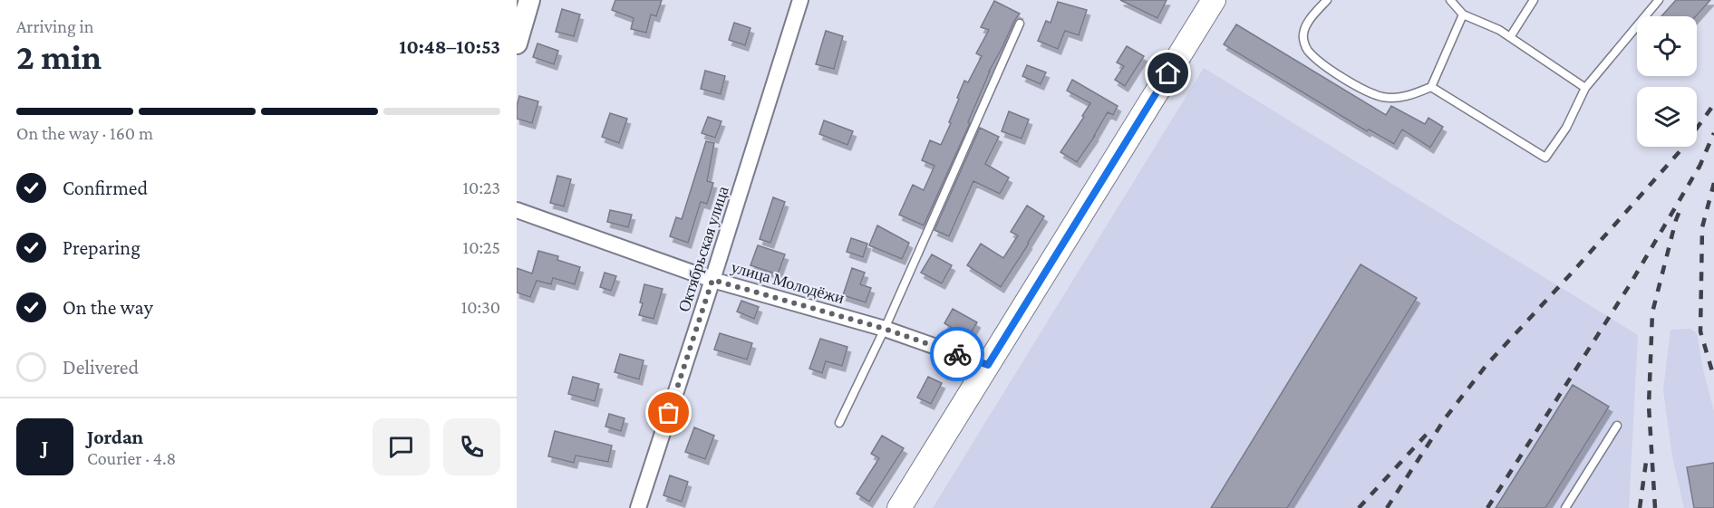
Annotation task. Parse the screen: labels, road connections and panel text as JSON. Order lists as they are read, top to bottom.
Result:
{
  "streets": {
    "street": ["Октябрьская улица", "улица Молодёжи"]
  },
  "crossings": [
    ["Октябрьская улица", "улица Молодёжи"]
  ],
  "page": {
    "heading": ["2 min", "Arriving in", "10:48–10:53"],
    "panel": ["Jordan", "Courier · 4.8"],
    "bar": "On the way · 160 m",
    "list": [
      ["Confirmed", "10:23"],
      ["Preparing", "10:25"],
      ["On the way", "10:30"],
      "Delivered"
    ],
    "round": "J"
  }
}
